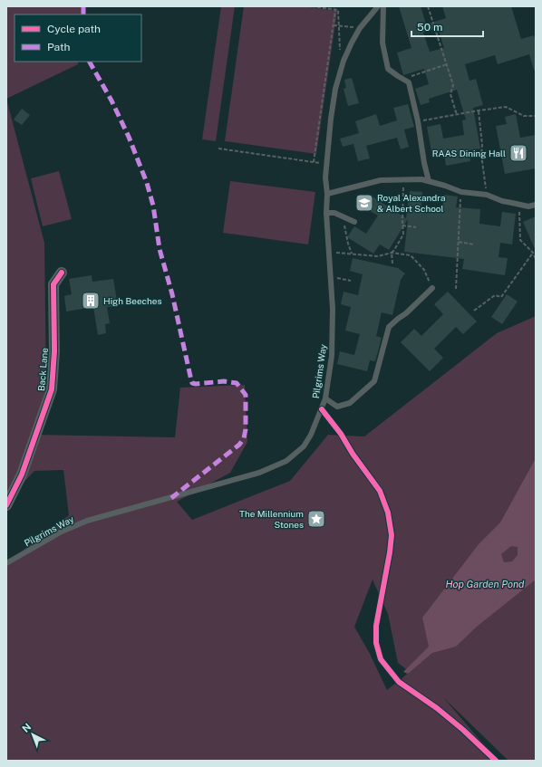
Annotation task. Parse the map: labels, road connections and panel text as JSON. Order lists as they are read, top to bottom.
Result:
{
  "streets": {
    "street": ["Back Lane"],
    "lane": ["Pilgrims Way"]
  },
  "water": ["Hop Garden Pond"],
  "places": {
    "restaurant": ["RAAS Dining Hall"],
    "school or university": ["Royal Alexandra & Albert School"],
    "building": ["High Beeches"],
    "place": ["The Millennium Stones"]
  },
  "legend": ["Cycle path", "Path"],
  "scale_bar": "50 m",
  "north": "top left"
}
